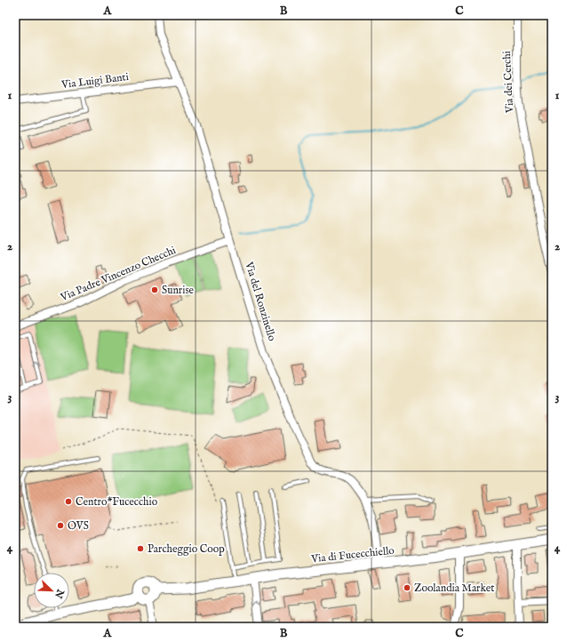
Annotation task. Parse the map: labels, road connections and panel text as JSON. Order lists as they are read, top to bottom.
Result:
{
  "streets": {
    "main road": ["Via di Fucecchiello"],
    "street": [
      "Via Luigi Banti",
      "Via dei Cerchi",
      "Via Padre Vincenzo Checchi",
      "Via del Ronzinello"
    ]
  },
  "crossings": [
    ["Via Luigi Banti", "Via del Ronzinello"],
    ["Via Padre Vincenzo Checchi", "Via del Ronzinello"],
    ["Via del Ronzinello", "Via di Fucecchiello"]
  ],
  "places": [
    "Sunrise",
    "Centro*Fucecchio",
    "OVS",
    "Parcheggio Coop",
    "Zoolandia Market"
  ],
  "north": "bottom right",
  "grid": {
    "columns": ["A", "B", "C"],
    "rows": [
      "1",
      "2",
      "3",
      "4"
    ]
  }
}
